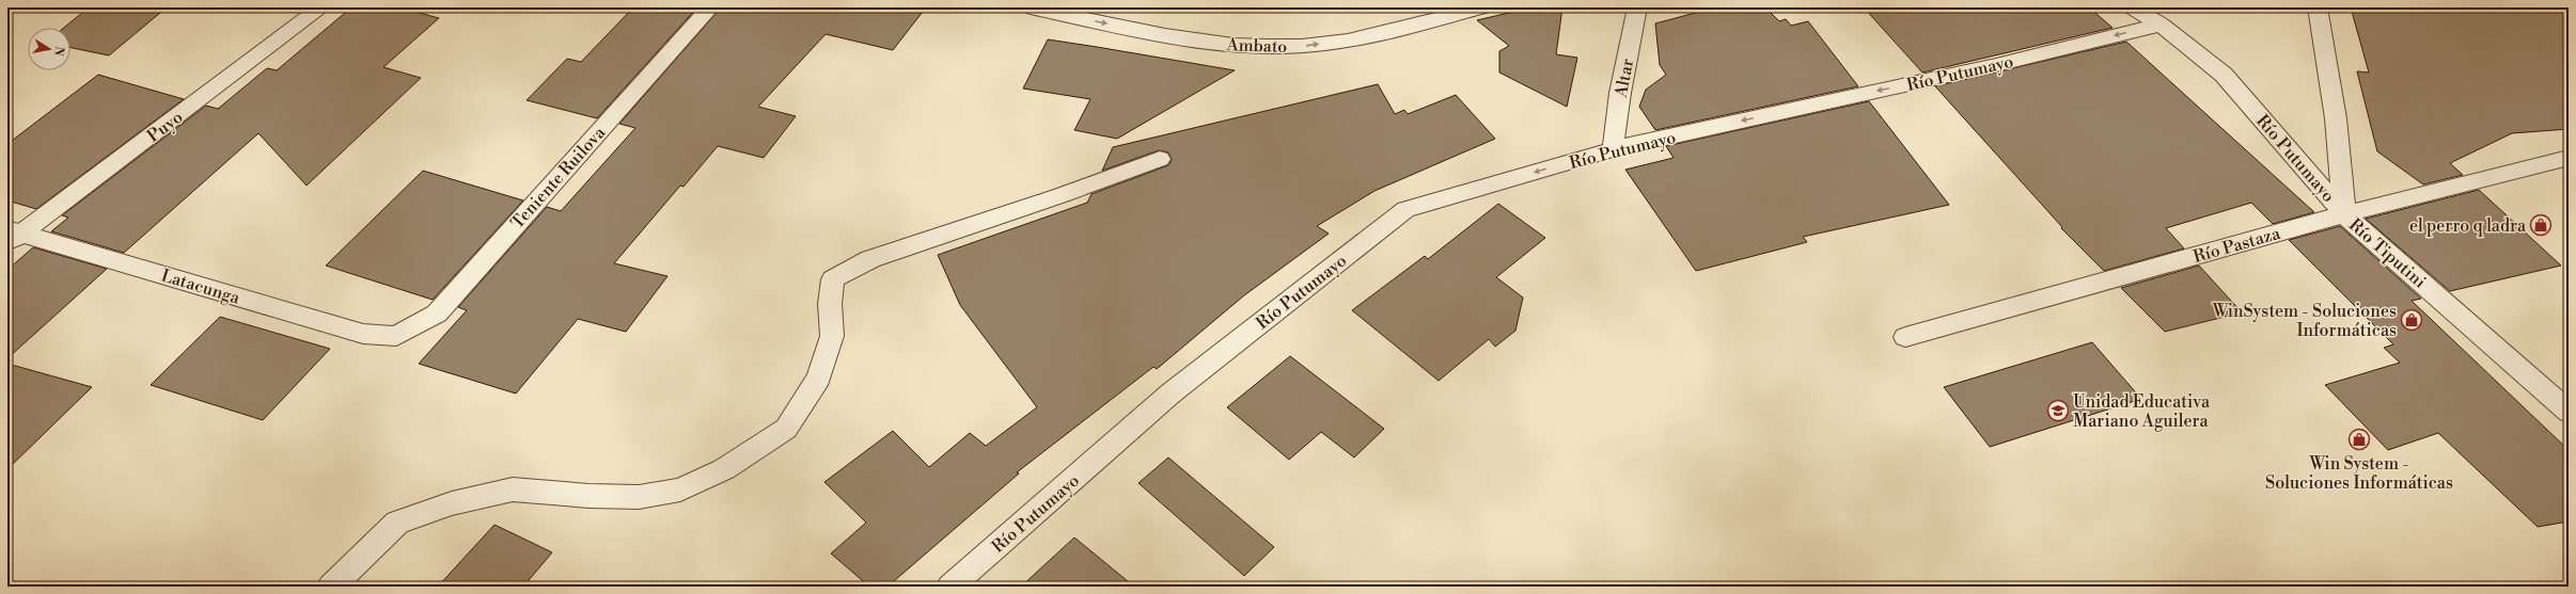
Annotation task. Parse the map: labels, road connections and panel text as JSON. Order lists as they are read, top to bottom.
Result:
{
  "streets": {
    "street": [
      "Ambato",
      "Río Putumayo",
      "Altar",
      "Puyo",
      "Teniente Ruilova",
      "Río Pastaza",
      "Río Tiputini",
      "Latacunga"
    ]
  },
  "crossings": [
    ["Río Putumayo", "Altar"],
    ["Río Putumayo", "Río Pastaza"],
    ["Río Putumayo", "Río Tiputini"],
    ["Puyo", "Latacunga"],
    ["Teniente Ruilova", "Latacunga"],
    ["Río Pastaza", "Río Tiputini"]
  ],
  "one_way": ["Ambato", "Río Putumayo"],
  "places": {
    "shop": ["el perro q ladra", "WinSystem - Soluciones Informáticas", "Win System - Soluciones Informáticas"],
    "school or university": ["Unidad Educativa Mariano Aguilera"]
  },
  "north": "right"
}
